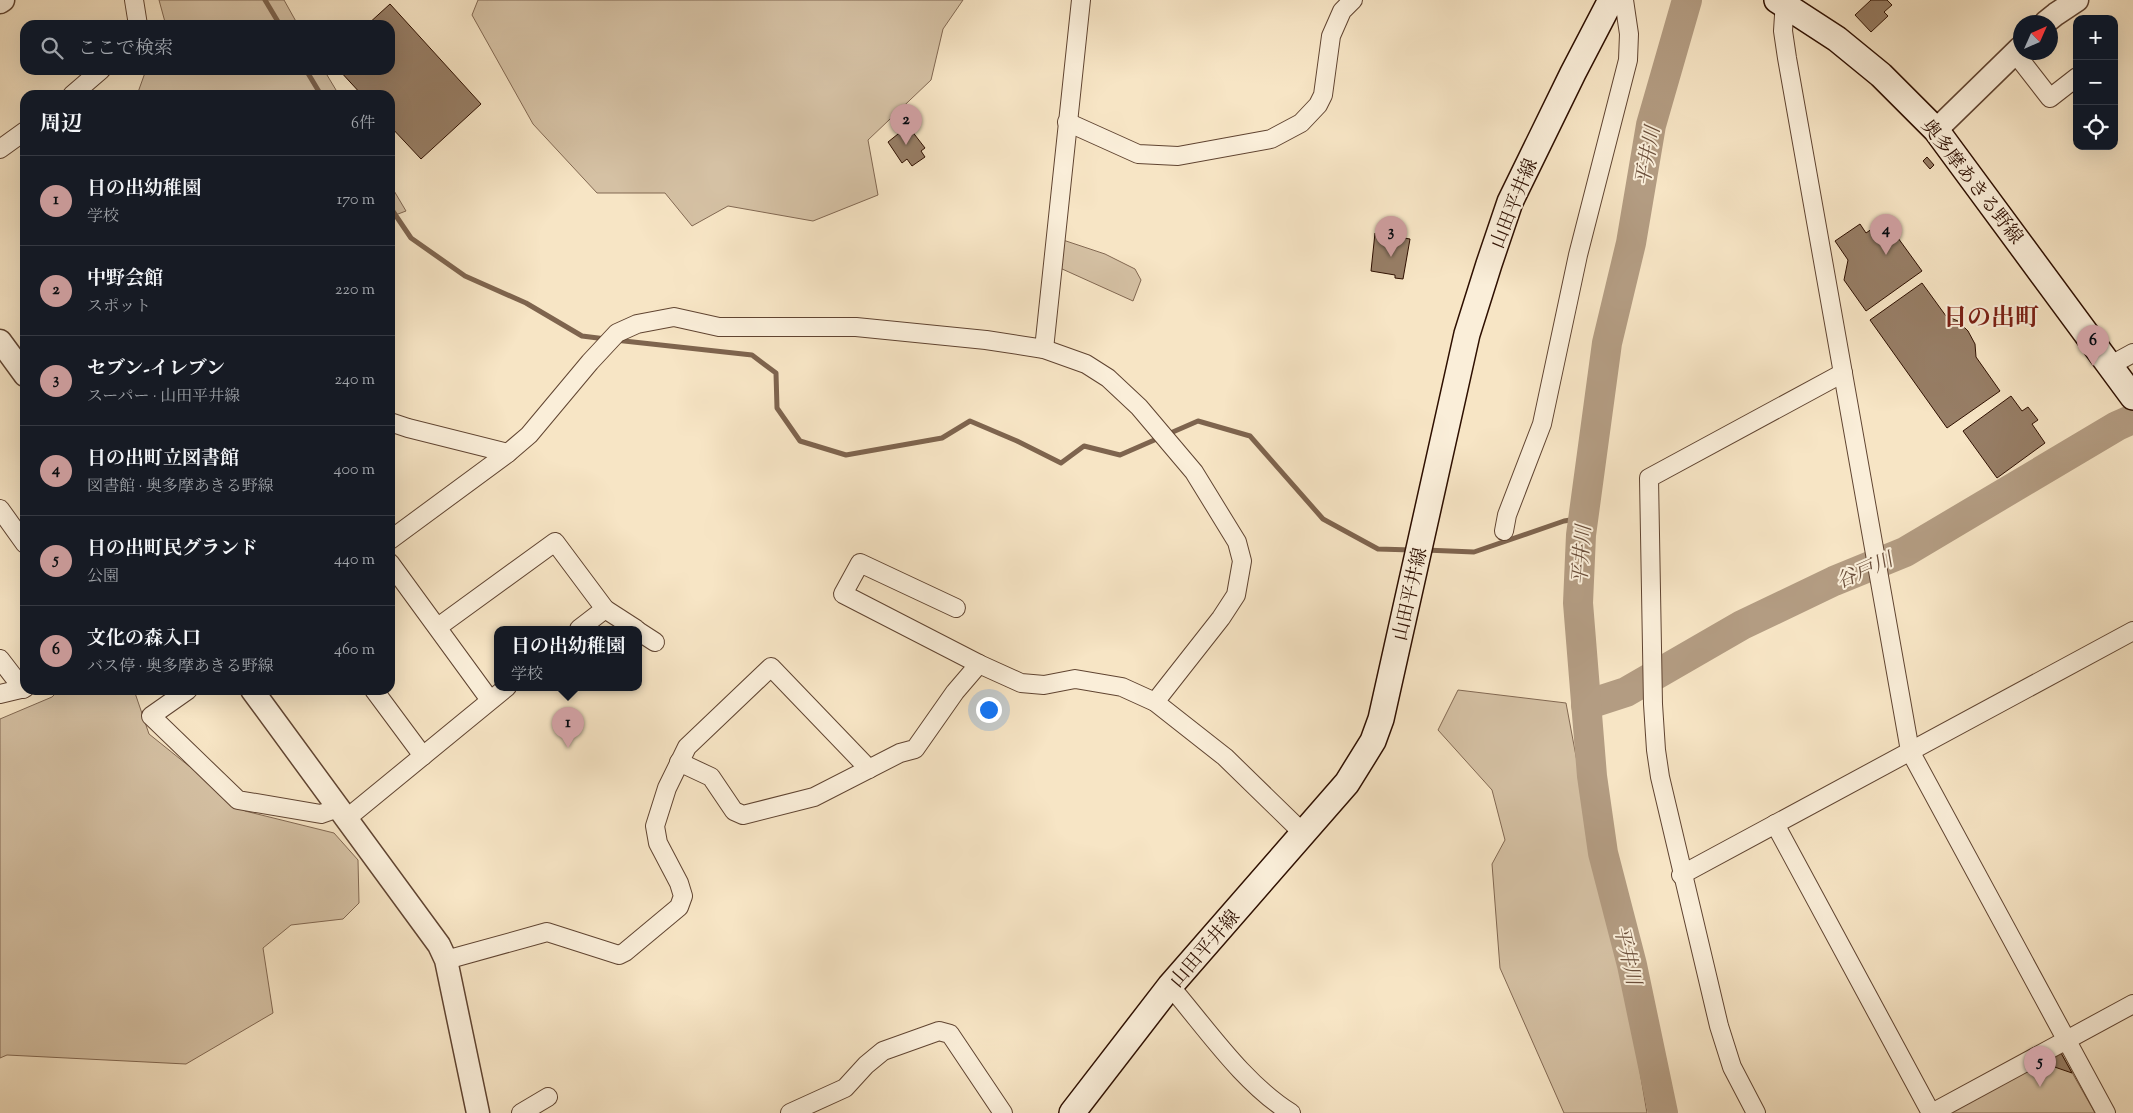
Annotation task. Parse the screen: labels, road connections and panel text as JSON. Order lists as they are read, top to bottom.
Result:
{
  "streets": {
    "main road": ["奥多摩あきる野線", "山田平井線"]
  },
  "districts": ["日の出町"],
  "water": ["平井川", "谷戸川"],
  "north": "top right",
  "page": {
    "map_buttons": ["+", "−"],
    "search": "ここで検索",
    "heading": ["周辺", "6件"],
    "pins": [
      "2",
      "4",
      "3",
      "6",
      "1",
      "5"
    ],
    "list": [
      {
        "mark": "1",
        "name": "日の出幼稚園",
        "note": "学校",
        "value": "170 m"
      },
      {
        "mark": "2",
        "name": "中野会館",
        "note": "スポット",
        "value": "220 m"
      },
      {
        "mark": "3",
        "name": "セブン-イレブン",
        "note": "スーパー · 山田平井線",
        "value": "240 m"
      },
      {
        "mark": "4",
        "name": "日の出町立図書館",
        "note": "図書館 · 奥多摩あきる野線",
        "value": "400 m"
      },
      {
        "mark": "5",
        "name": "日の出町民グランド",
        "note": "公園",
        "value": "440 m"
      },
      {
        "mark": "6",
        "name": "文化の森入口",
        "note": "バス停 · 奥多摩あきる野線",
        "value": "460 m"
      }
    ],
    "popup": ["日の出幼稚園", "学校"]
  }
}
